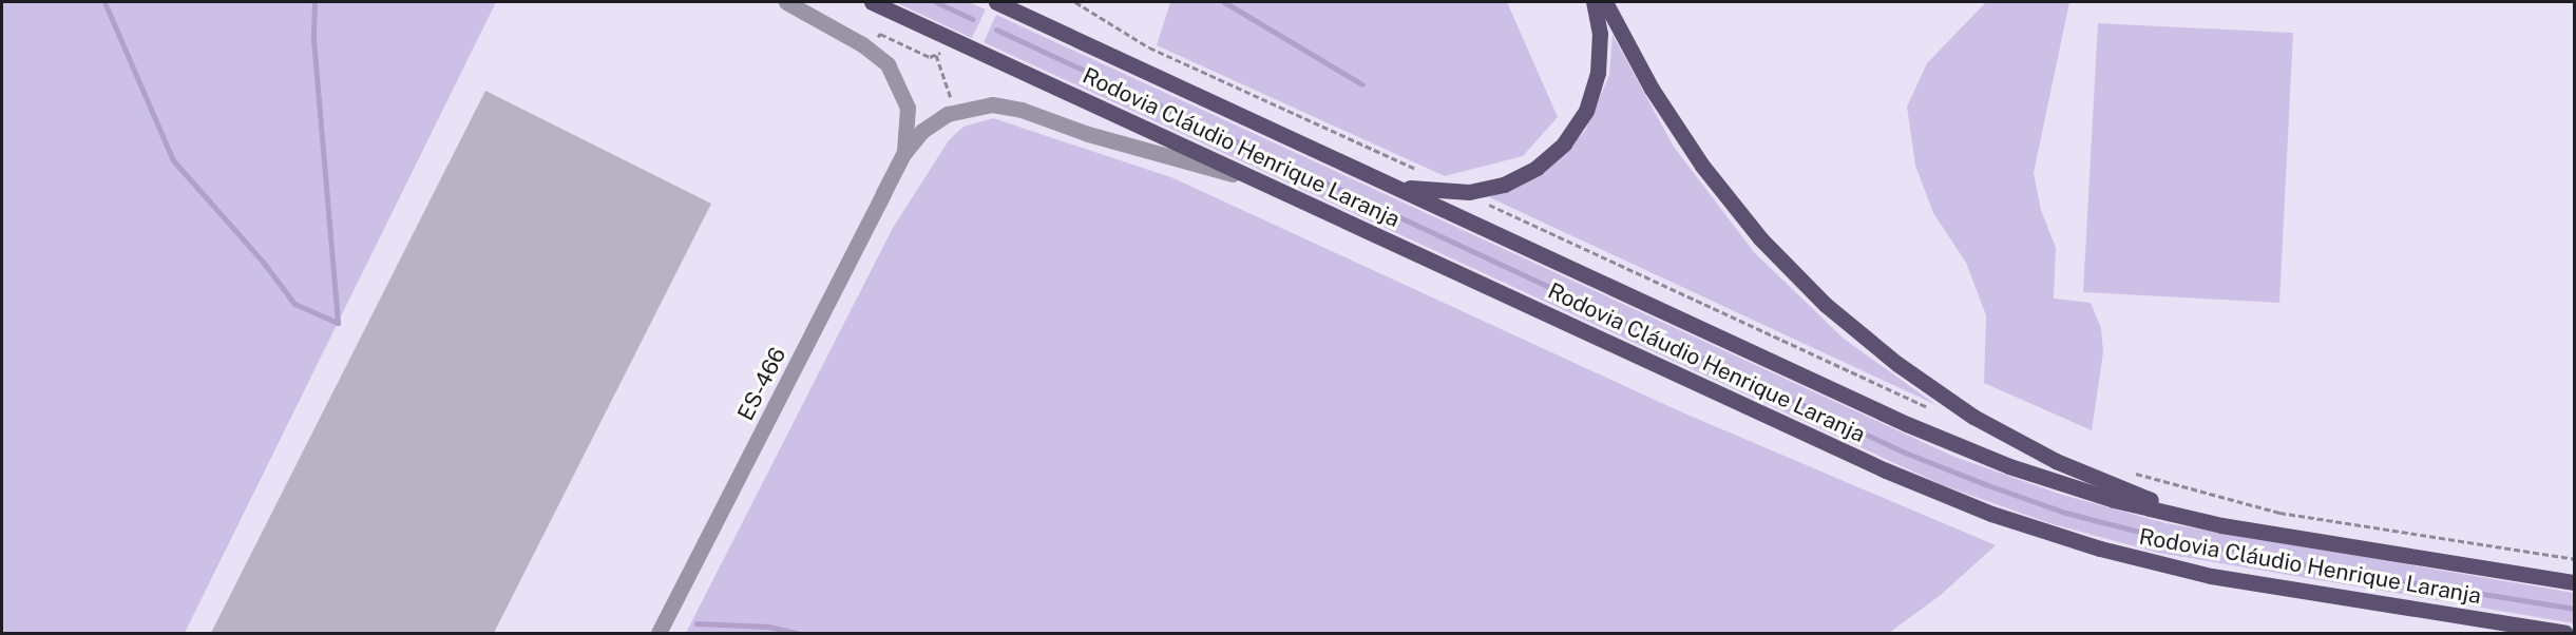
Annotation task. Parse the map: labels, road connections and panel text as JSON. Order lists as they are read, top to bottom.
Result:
{
  "streets": {
    "main road": ["Rodovia Cláudio Henrique Laranja"],
    "street": ["ES-466"]
  },
  "crossings": [
    ["Rodovia Cláudio Henrique Laranja", "ES-466"]
  ]
}
